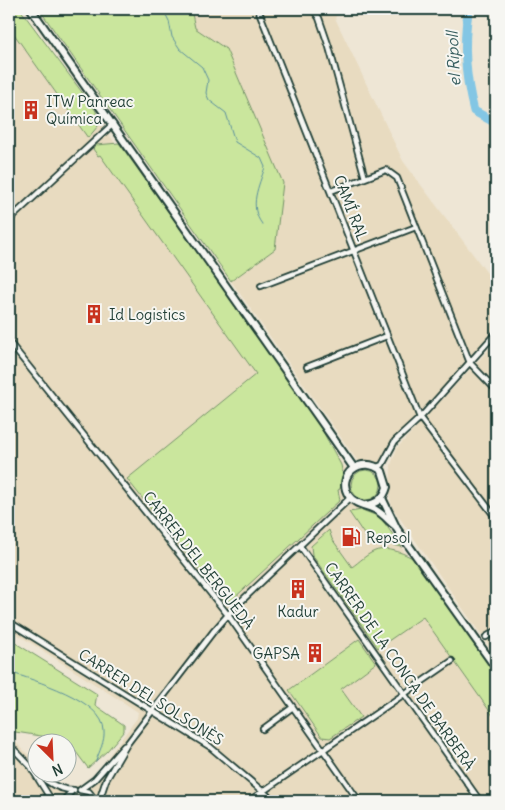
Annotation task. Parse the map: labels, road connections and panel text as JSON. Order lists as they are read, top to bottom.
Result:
{
  "streets": {
    "street": [
      "CAMÍ RAL",
      "CARRER DEL BERGUEDÀ",
      "CARRER DE LA CONCA DE BARBERÀ",
      "CARRER DEL SOLSONÈS"
    ]
  },
  "water": ["el Ripoll"],
  "places": {
    "building": [
      "ITW Panreac Química",
      "Id Logistics",
      "Kadur",
      "GAPSA"
    ],
    "fuel station": ["Repsol"]
  },
  "north": "bottom right"
}
